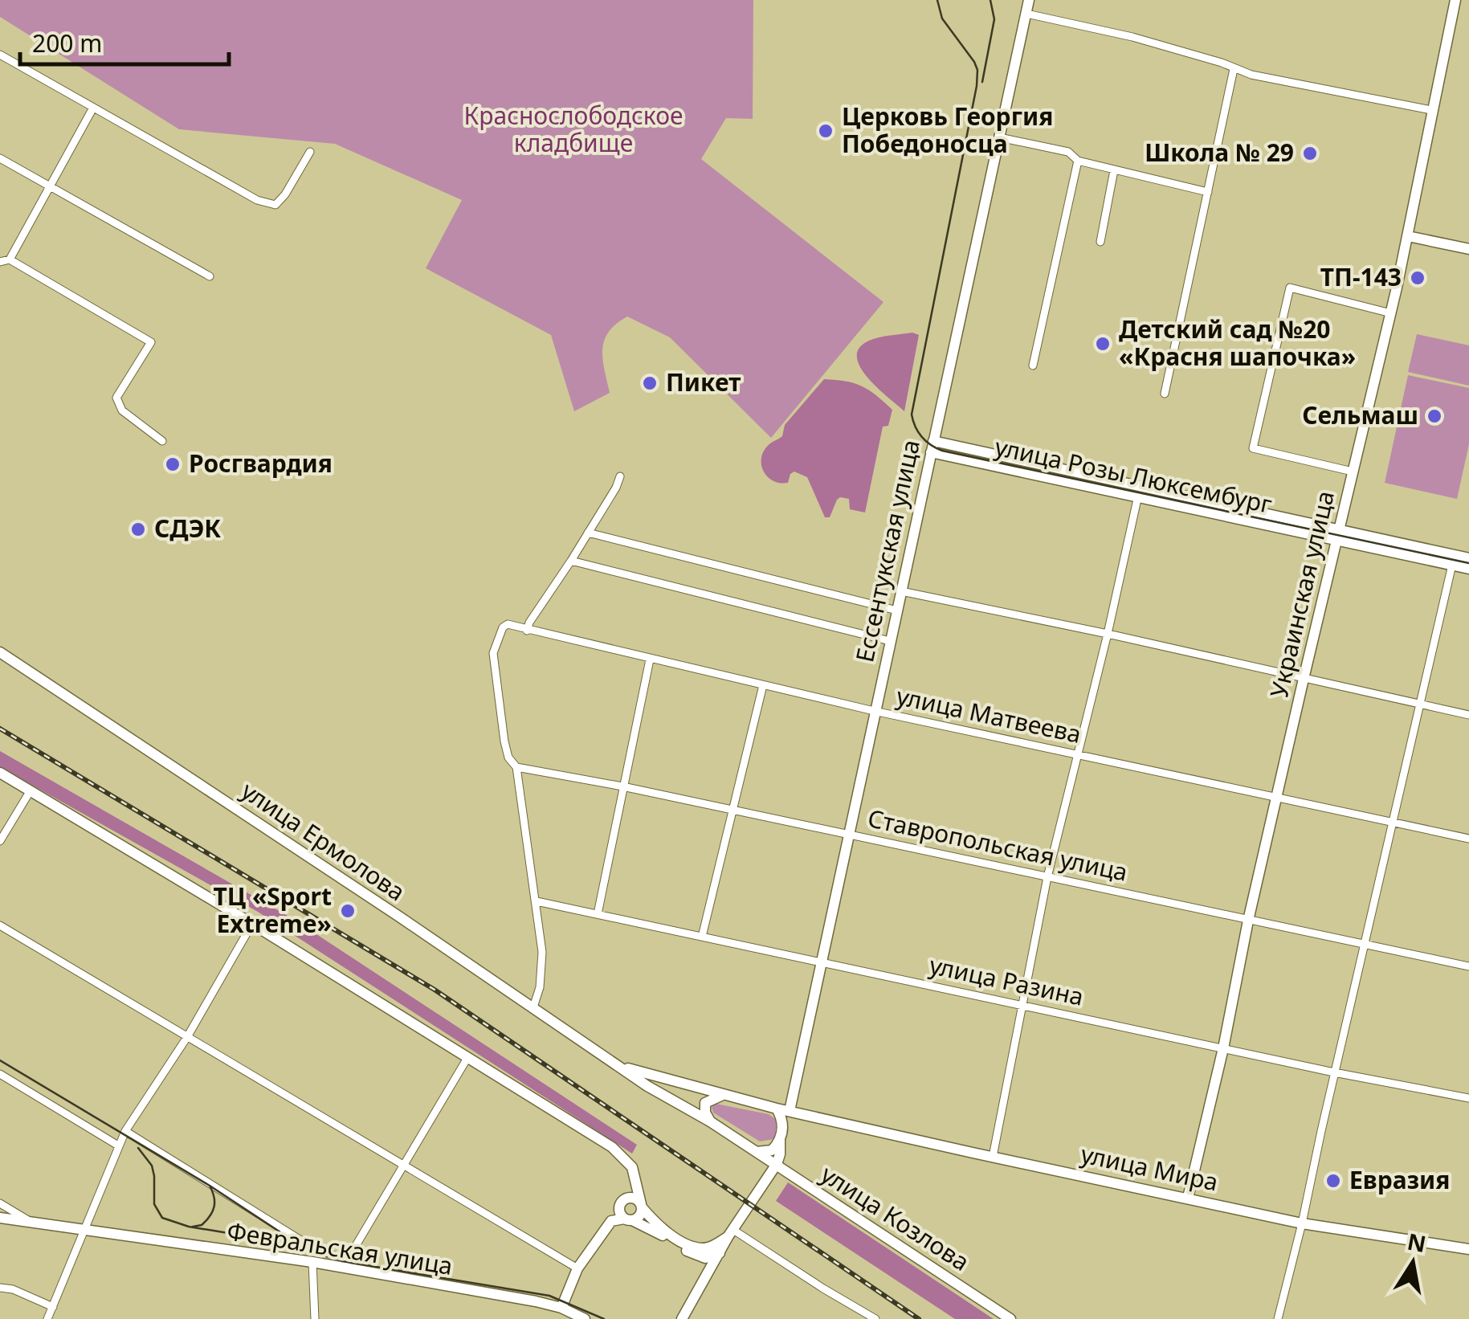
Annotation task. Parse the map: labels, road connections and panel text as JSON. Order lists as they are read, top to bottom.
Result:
{
  "streets": {
    "street": [
      "улица Розы Люксембург",
      "Ессентукская улица",
      "Украинская улица",
      "улица Матвеева",
      "улица Ермолова",
      "Ставропольская улица",
      "улица Разина",
      "улица Мира",
      "улица Козлова",
      "Февральская улица"
    ]
  },
  "crossings": [
    ["улица Розы Люксембург", "Ессентукская улица"],
    ["улица Розы Люксембург", "Украинская улица"],
    ["Ессентукская улица", "улица Матвеева"],
    ["Ессентукская улица", "Ставропольская улица"],
    ["Ессентукская улица", "улица Разина"],
    ["Ессентукская улица", "улица Мира"],
    ["Украинская улица", "улица Матвеева"],
    ["Украинская улица", "Ставропольская улица"],
    ["Украинская улица", "улица Разина"],
    ["Украинская улица", "улица Мира"],
    ["улица Матвеева", "Ставропольская улица"],
    ["улица Ермолова", "улица Мира"],
    ["улица Мира", "улица Козлова"]
  ],
  "parks": ["Краснослободское кладбище"],
  "places": [
    "Церковь Георгия Победоносца",
    "Школа № 29",
    "ТП-143",
    "Детский сад №20 «Красня шапочка»",
    "Пикет",
    "Сельмаш",
    "Росгвардия",
    "СДЭК",
    "ТЦ «Sport Extreme»",
    "Евразия"
  ],
  "scale_bar": "200 m",
  "north": "top"
}
